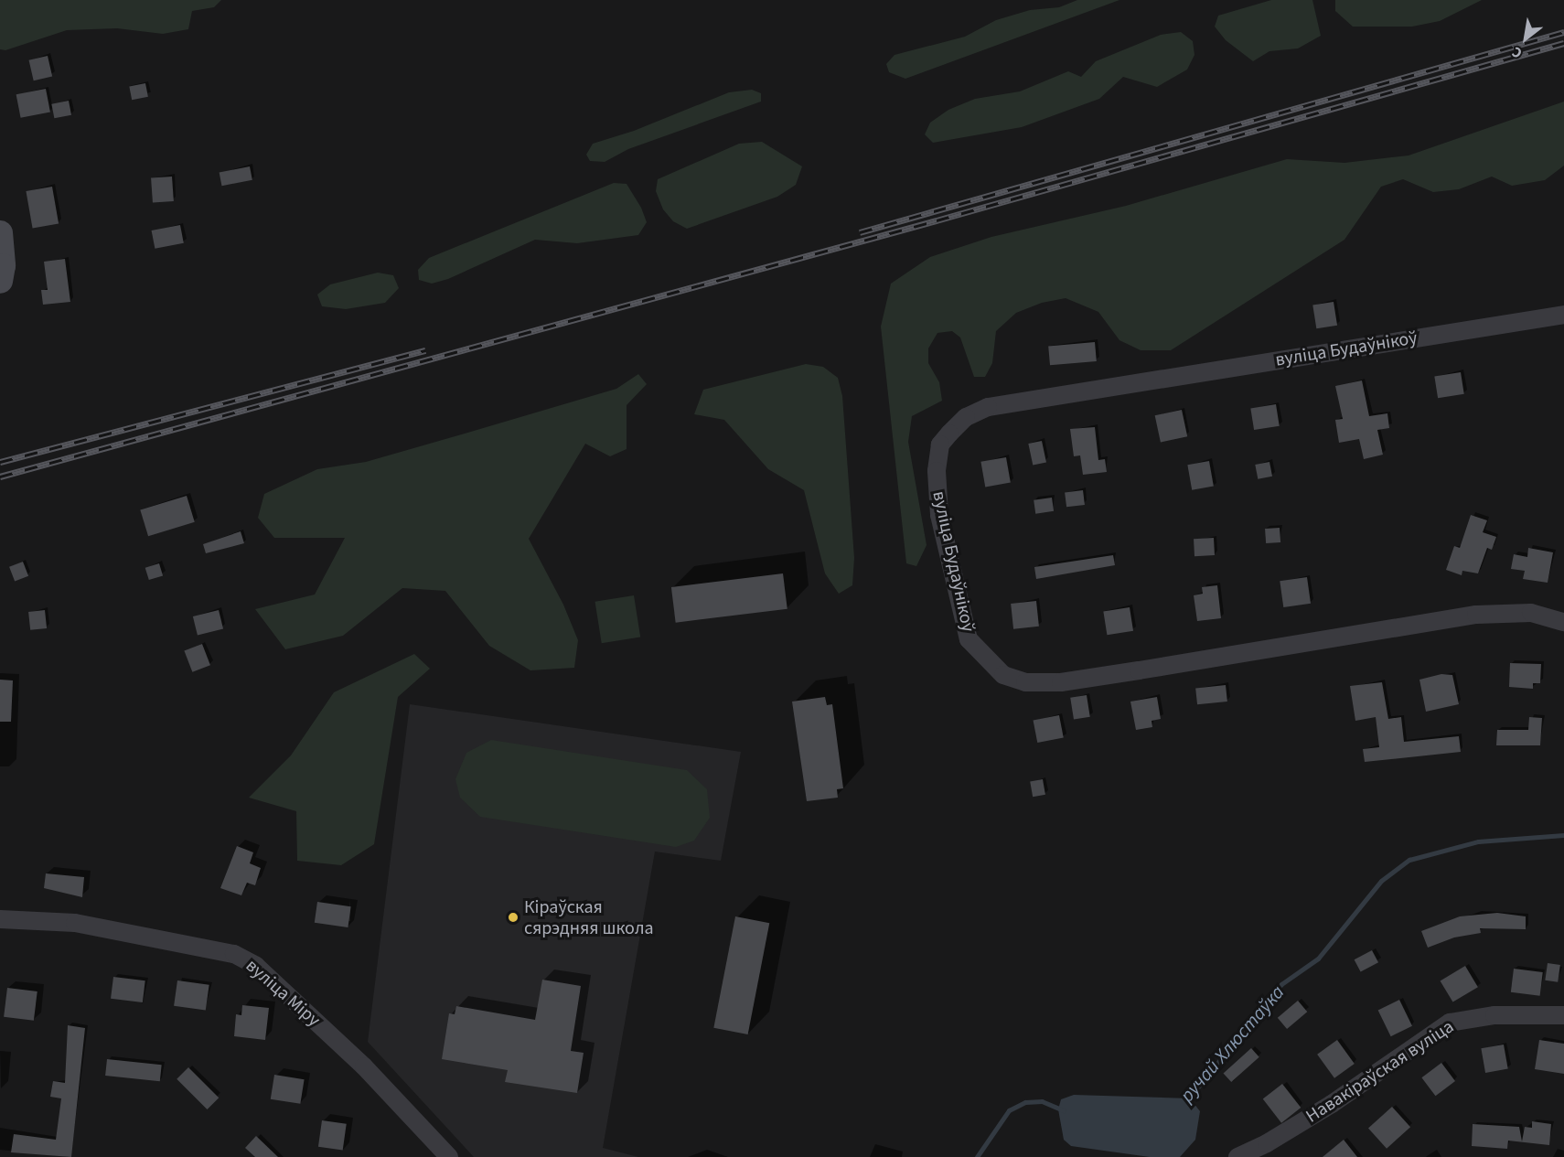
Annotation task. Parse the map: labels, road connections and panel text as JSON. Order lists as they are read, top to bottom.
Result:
{
  "streets": {
    "street": ["вуліца Будаўнікоў", "вуліца Міру", "Навакіраўская вуліца"]
  },
  "water": ["ручай Хлюстаўка"],
  "places": ["Кіраўская сярэдняя школа"],
  "north": "bottom left"
}
